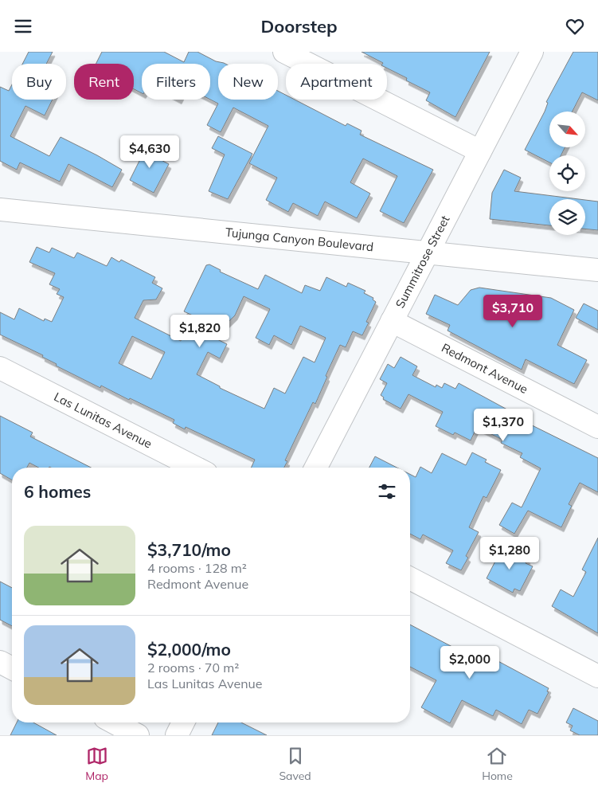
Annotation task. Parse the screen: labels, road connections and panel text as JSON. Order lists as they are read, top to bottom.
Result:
{
  "streets": {
    "street": [
      "Tujunga Canyon Boulevard",
      "Summitrose Street",
      "Redmont Avenue",
      "Las Lunitas Avenue"
    ]
  },
  "crossings": [
    ["Tujunga Canyon Boulevard", "Summitrose Street"],
    ["Summitrose Street", "Redmont Avenue"]
  ],
  "north": "bottom right",
  "page": {
    "header": "Doorstep",
    "chip": [
      "Buy",
      "Rent",
      "Filters",
      "New",
      "Apartment"
    ],
    "price": [
      "$4,630",
      "$3,710",
      "$1,820",
      "$1,370",
      "$1,280",
      "$2,000"
    ],
    "heading": "6 homes",
    "list": [
      {
        "name": "$3,710/mo",
        "note": "4 rooms · 128 m² · Redmont Avenue"
      },
      {
        "name": "$2,000/mo",
        "note": "2 rooms · 70 m² · Las Lunitas Avenue"
      }
    ],
    "tabs": ["Map", "Saved", "Home"]
  }
}
